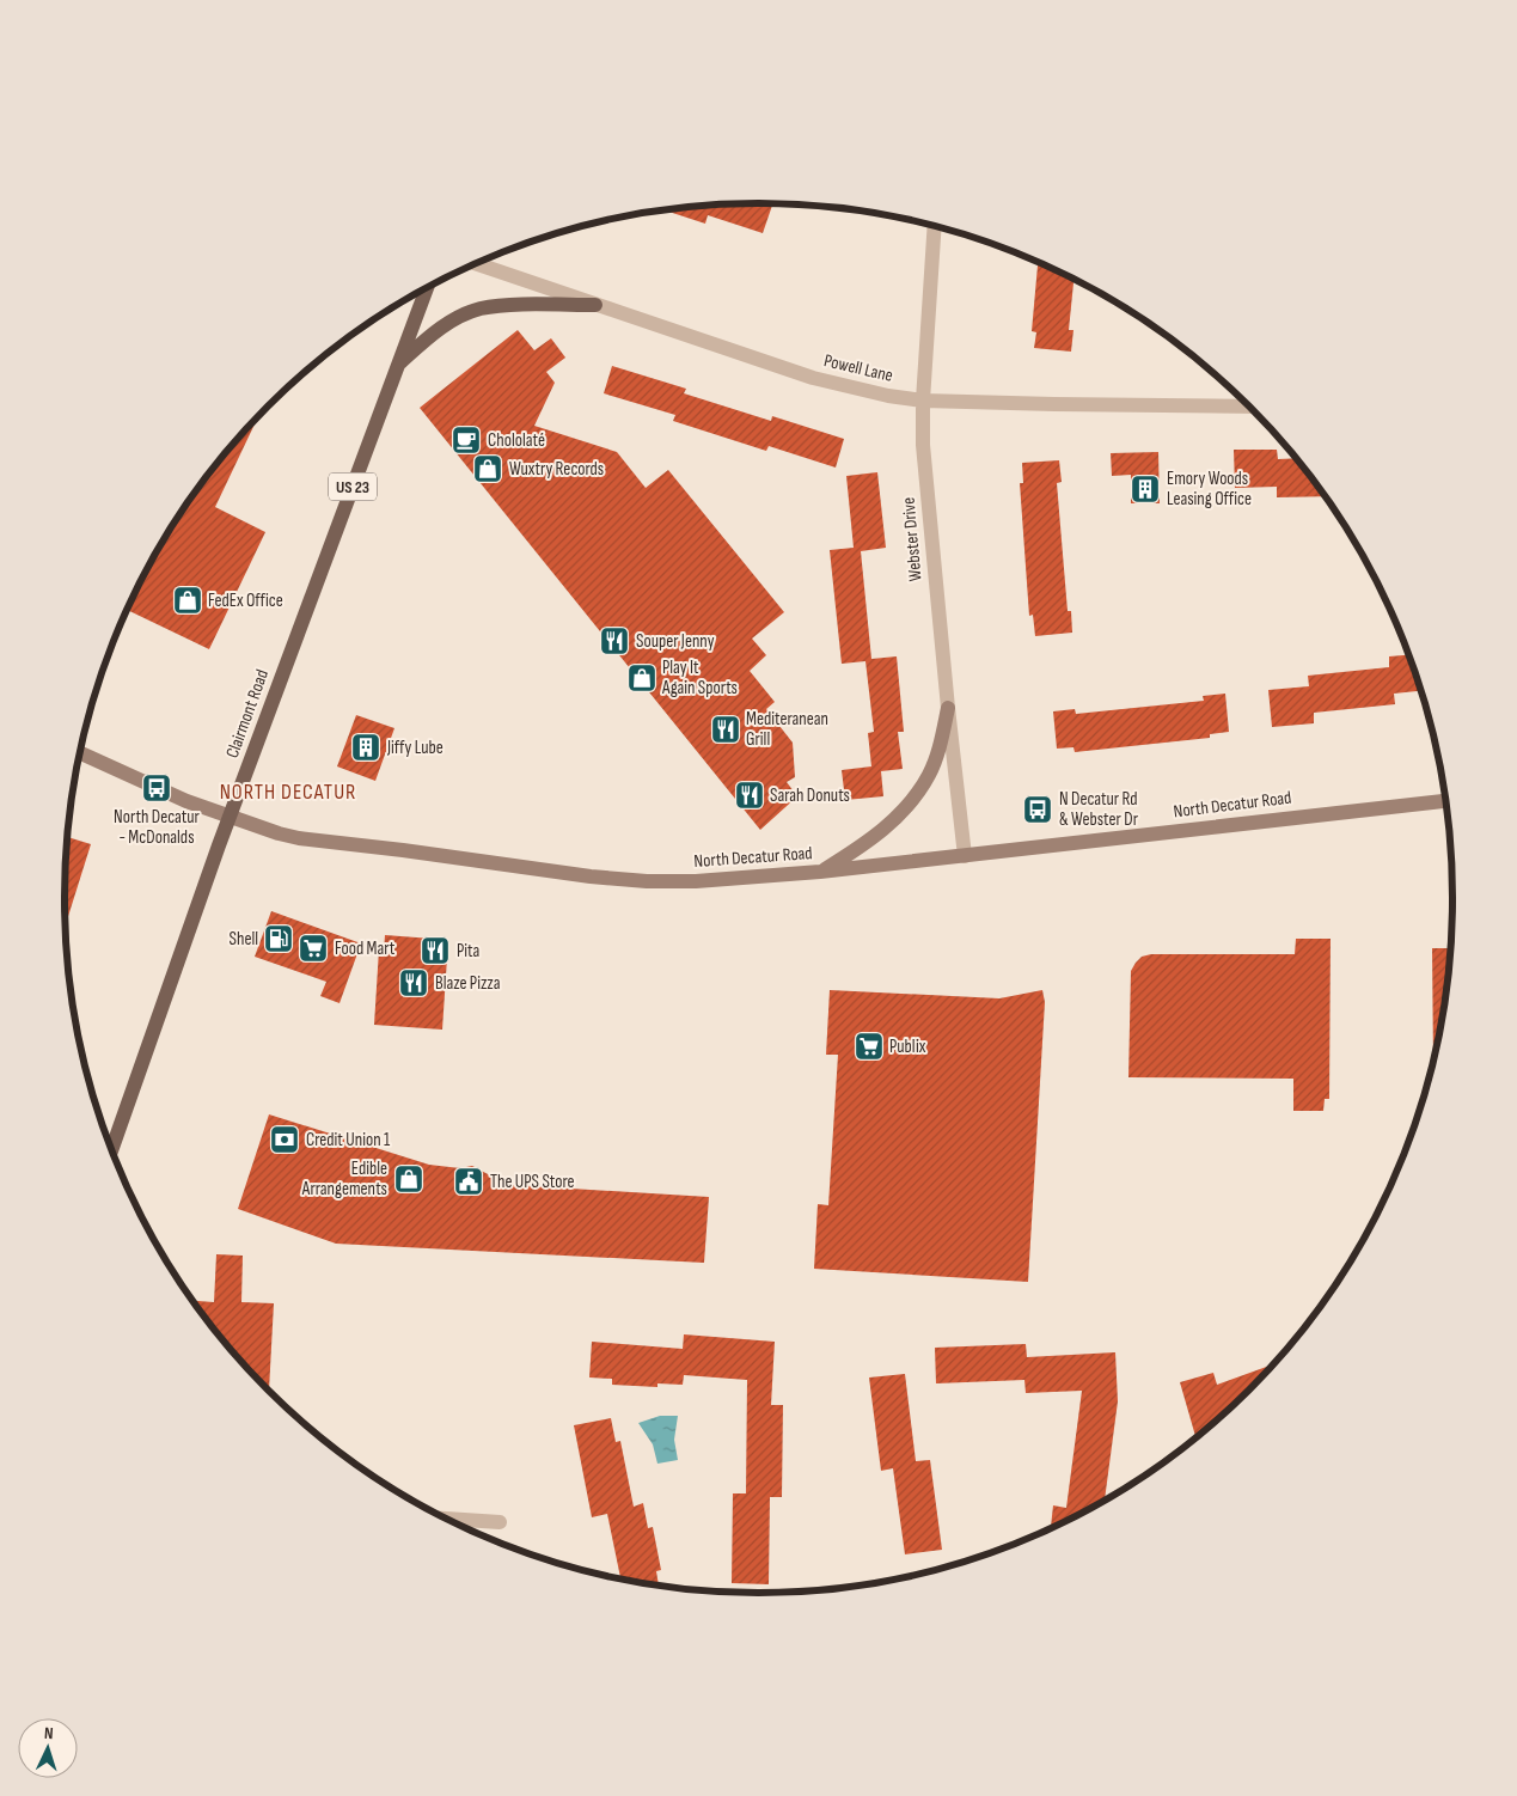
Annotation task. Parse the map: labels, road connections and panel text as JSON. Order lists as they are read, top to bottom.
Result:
{
  "streets": {
    "main road": ["US 23", "Clairmont Road", "North Decatur Road"],
    "street": ["Powell Lane", "Webster Drive"]
  },
  "crossings": [
    ["Powell Lane", "Webster Drive"],
    ["Webster Drive", "North Decatur Road"],
    ["Clairmont Road", "North Decatur Road"]
  ],
  "districts": ["NORTH DECATUR"],
  "places": {
    "cafe": ["Chololaté"],
    "shop": [
      "Wuxtry Records",
      "FedEx Office",
      "Play It Again Sports",
      "Edible Arrangements"
    ],
    "building": ["Emory Woods Leasing Office", "Jiffy Lube"],
    "restaurant": [
      "Souper Jenny",
      "Mediteranean Grill",
      "Sarah Donuts",
      "Pita",
      "Blaze Pizza"
    ],
    "bus stop": ["North Decatur - McDonalds", "N Decatur Rd & Webster Dr"],
    "fuel station": ["Shell"],
    "supermarket": ["Food Mart", "Publix"],
    "bank": ["Credit Union 1"],
    "public building": ["The UPS Store"]
  },
  "north": "top"
}
